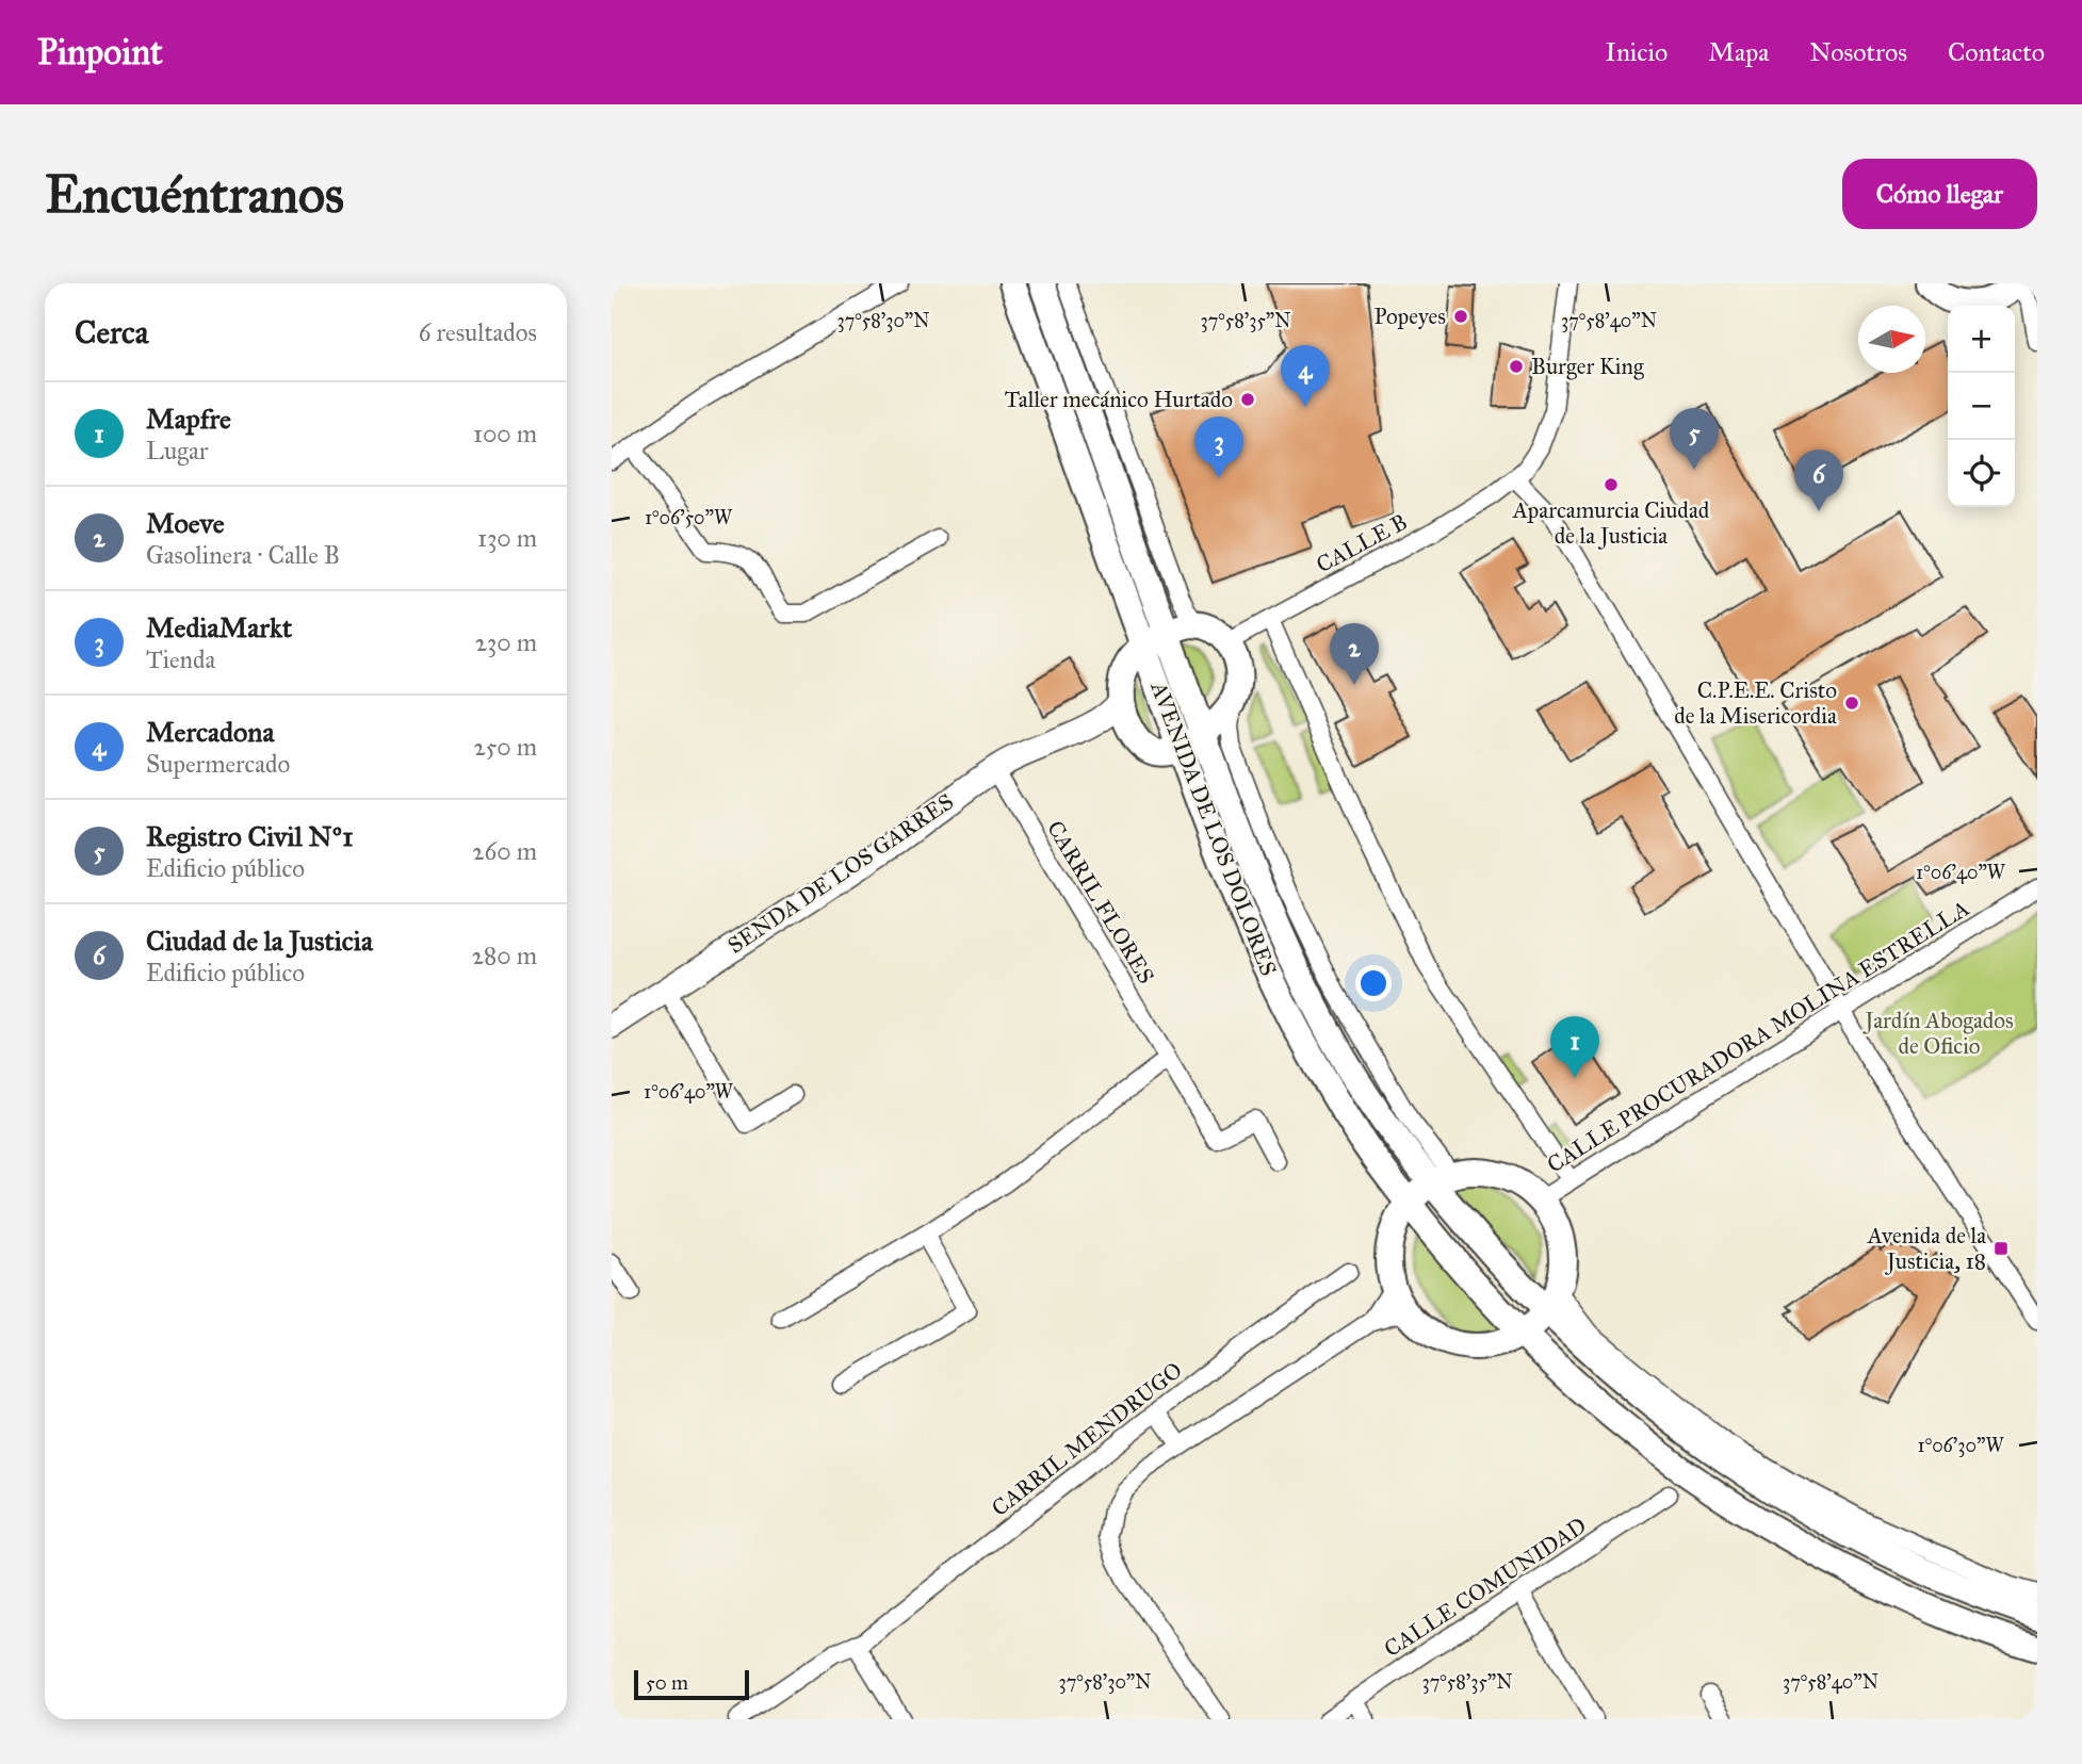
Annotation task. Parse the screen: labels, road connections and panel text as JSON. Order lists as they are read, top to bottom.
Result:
{
  "streets": {
    "main road": ["AVENIDA DE LOS DOLORES"],
    "street": [
      "CALLE B",
      "SENDA DE LOS GARRES",
      "CARRIL FLORES",
      "CALLE PROCURADORA MOLINA ESTRELLA",
      "CARRIL MENDRUGO",
      "CALLE COMUNIDAD"
    ]
  },
  "crossings": [
    ["SENDA DE LOS GARRES", "CARRIL FLORES"]
  ],
  "parks": ["Jardín Abogados de Oficio"],
  "places": {
    "other": [
      "Popeyes",
      "Burger King",
      "Taller mecánico Hurtado",
      "Aparcamurcia Ciudad de la Justicia",
      "C.P.E.E. Cristo de la Misericordia"
    ],
    "transit": ["Avenida de la Justicia, 18"]
  },
  "scale_bar": "50 m",
  "north": "right",
  "page": {
    "header": "Pinpoint",
    "nav": [
      "Inicio",
      "Mapa",
      "Nosotros",
      "Contacto"
    ],
    "buttons": "Cómo llegar",
    "title": "Encuéntranos",
    "heading": ["Cerca", "6 resultados"],
    "map_buttons": ["+", "−"],
    "pins": [
      "4",
      "5",
      "3",
      "6",
      "2",
      "1"
    ],
    "list": [
      {
        "mark": "1",
        "name": "Mapfre",
        "note": "Lugar",
        "value": "100 m"
      },
      {
        "mark": "2",
        "name": "Moeve",
        "note": "Gasolinera · Calle B",
        "value": "130 m"
      },
      {
        "mark": "3",
        "name": "MediaMarkt",
        "note": "Tienda",
        "value": "230 m"
      },
      {
        "mark": "4",
        "name": "Mercadona",
        "note": "Supermercado",
        "value": "250 m"
      },
      {
        "mark": "5",
        "name": "Registro Civil Nº1",
        "note": "Edificio público",
        "value": "260 m"
      },
      {
        "mark": "6",
        "name": "Ciudad de la Justicia",
        "note": "Edificio público",
        "value": "280 m"
      }
    ],
    "scale": "50 m"
  },
  "coordinates": [
    "37°58'30\"N",
    "37°58'35\"N",
    "37°58'40\"N",
    "1°06'50\"W",
    "1°06'40\"W",
    "1°06'30\"W"
  ]
}
